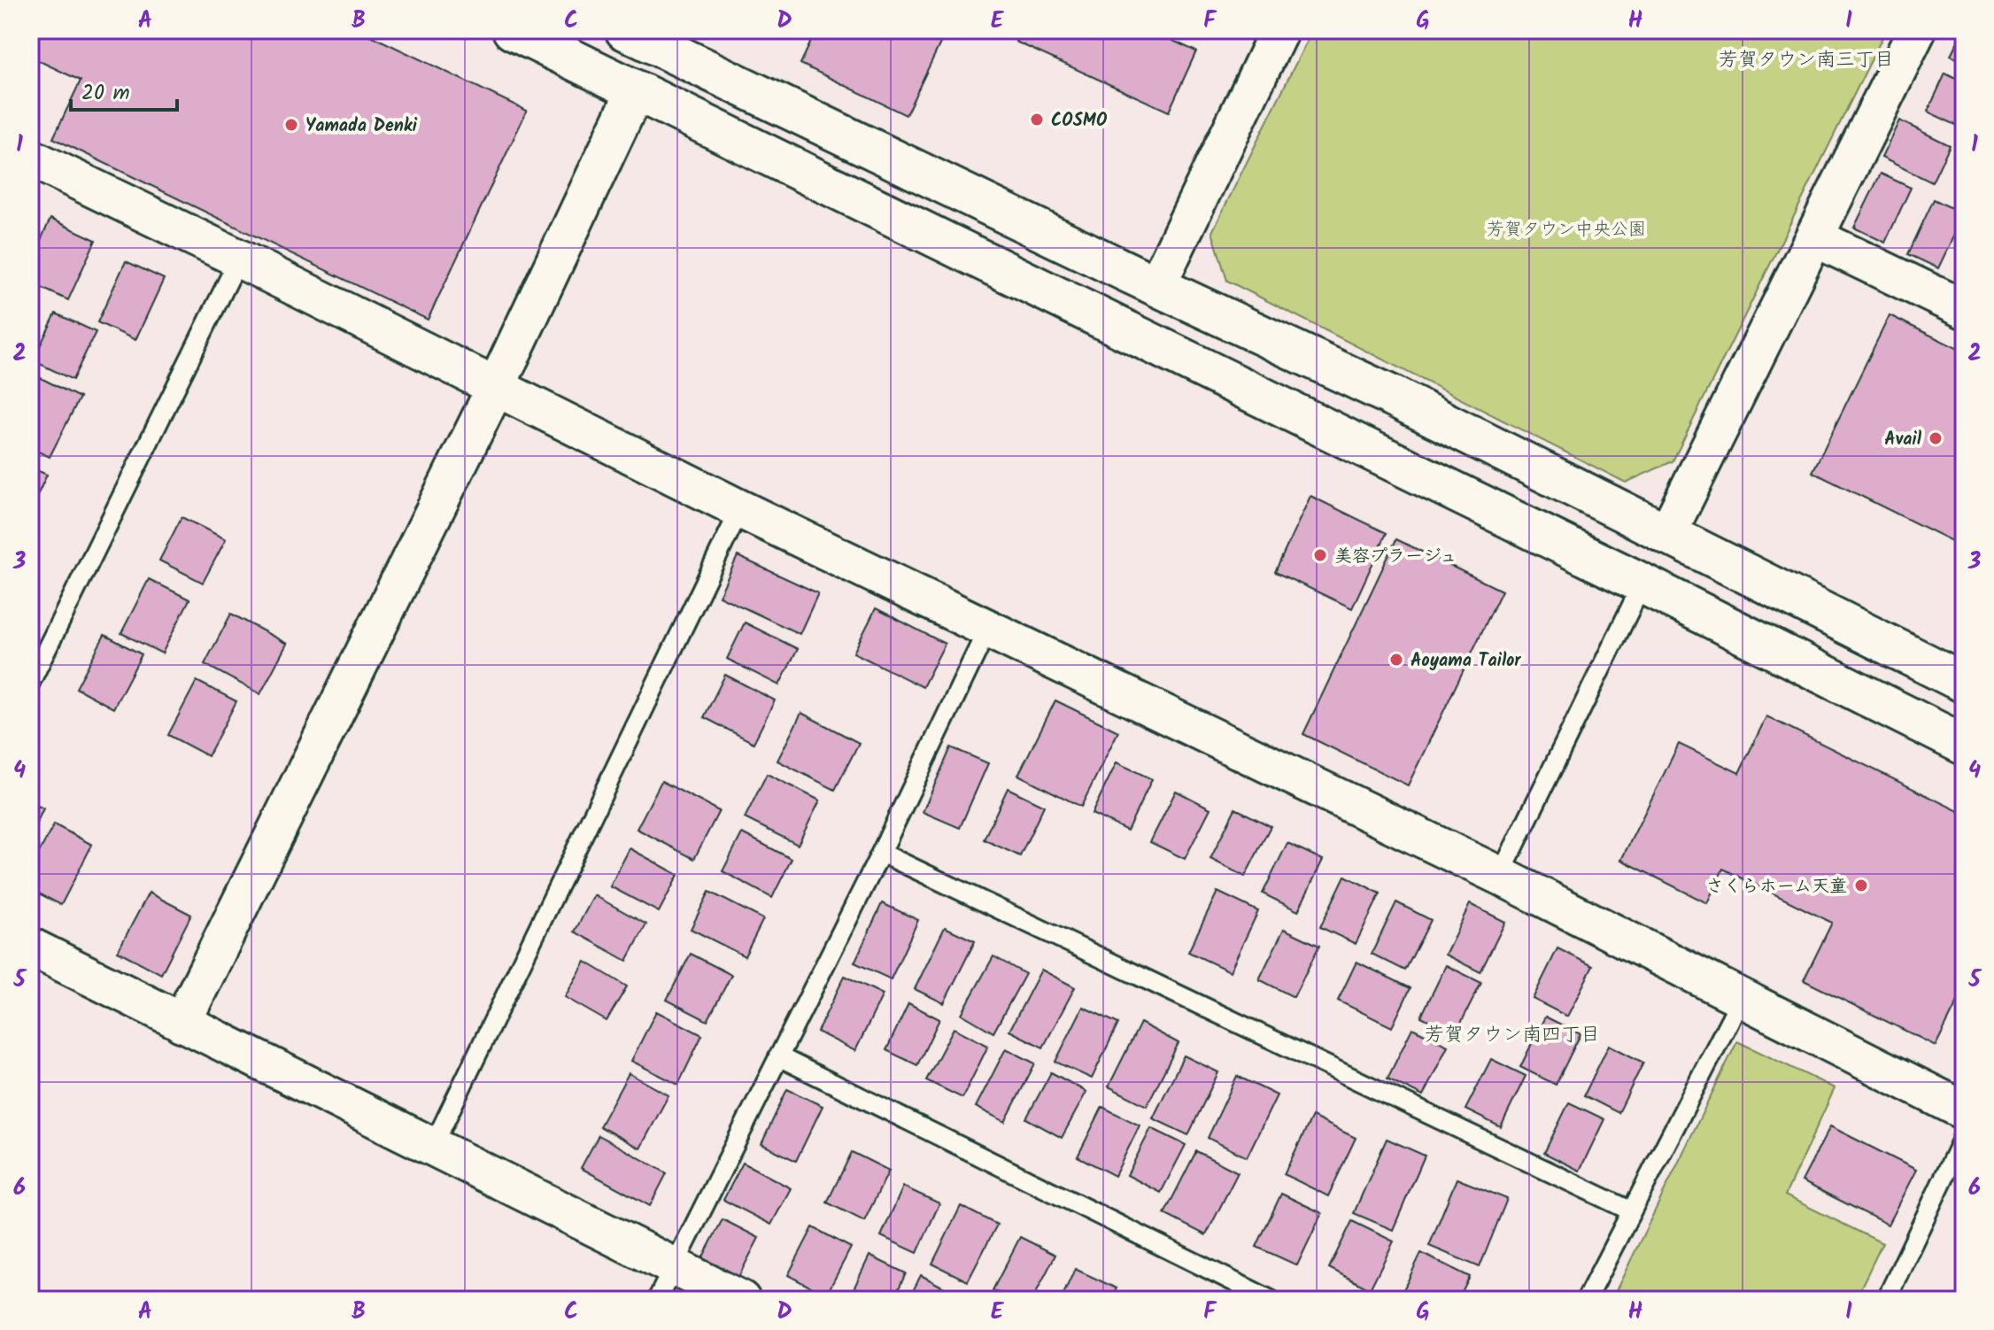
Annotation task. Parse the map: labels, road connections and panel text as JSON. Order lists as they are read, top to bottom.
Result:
{
  "districts": ["芳賀タウン南三丁目", "芳賀タウン南四丁目"],
  "parks": ["芳賀タウン中央公園"],
  "places": [
    "COSMO",
    "Yamada Denki",
    "Avail",
    "美容プラージュ",
    "Aoyama Tailor",
    "さくらホーム天童"
  ],
  "scale_bar": "20 m",
  "grid": {
    "columns": [
      "A",
      "B",
      "C",
      "D",
      "E",
      "F",
      "G",
      "H",
      "I"
    ],
    "rows": [
      "1",
      "2",
      "3",
      "4",
      "5",
      "6"
    ]
  }
}
